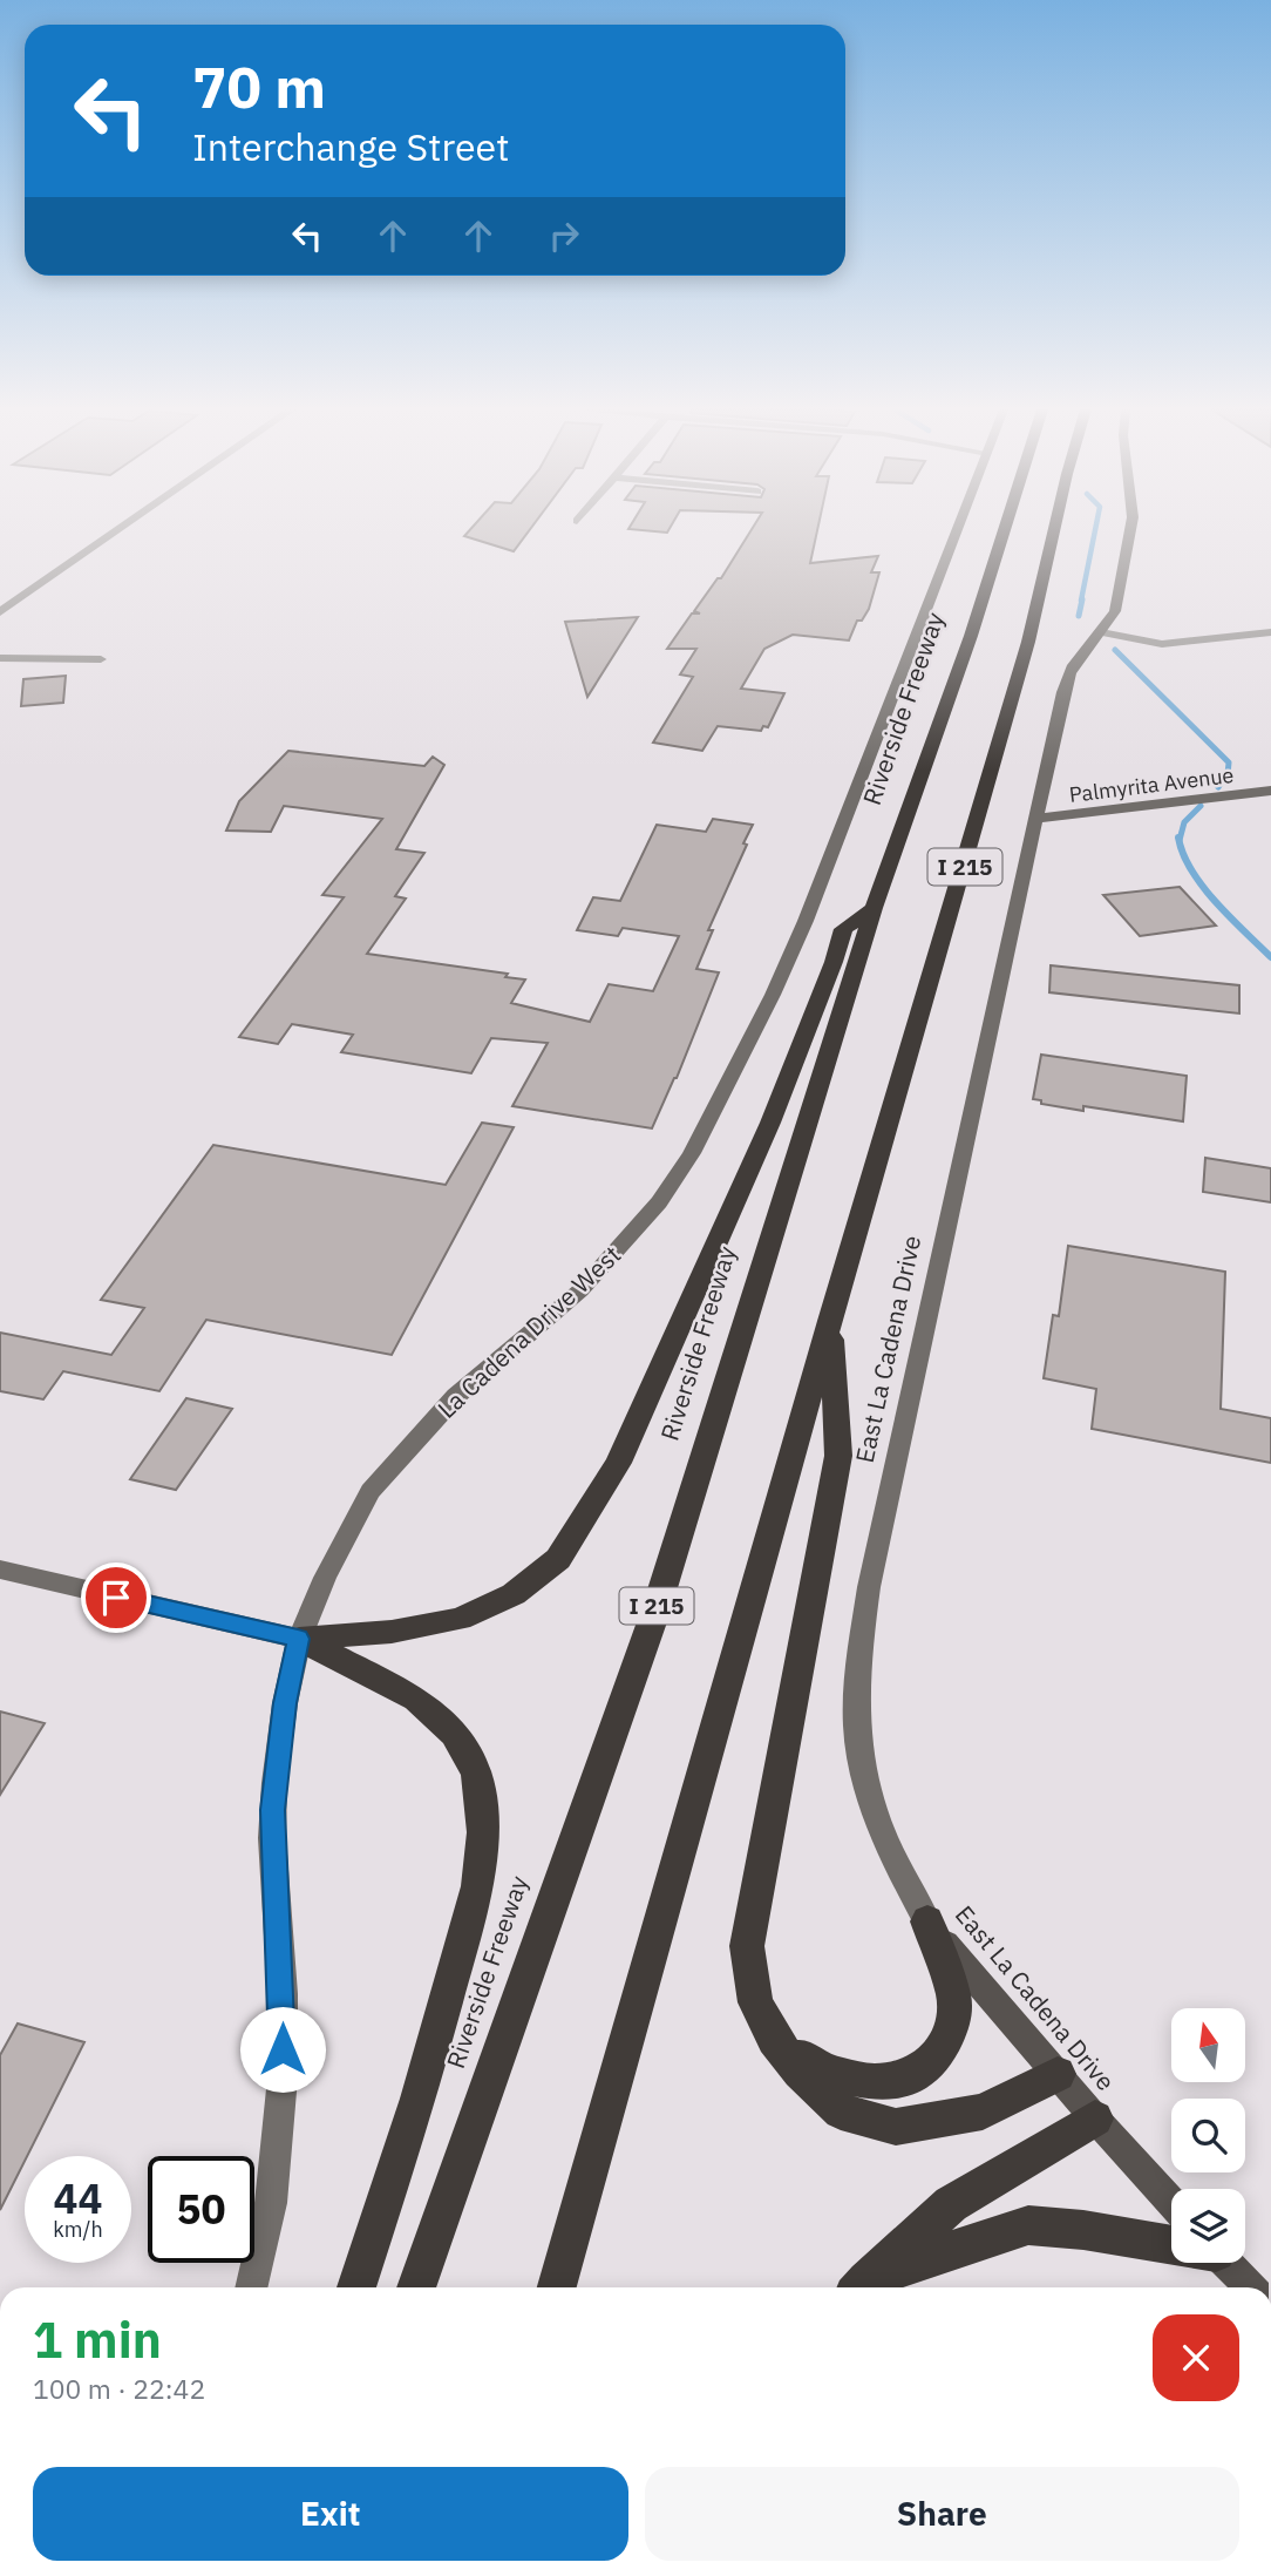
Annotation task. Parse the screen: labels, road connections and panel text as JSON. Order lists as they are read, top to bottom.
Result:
{
  "streets": {
    "highway": ["Riverside Freeway", "I 215"],
    "main road": ["Palmyrita Avenue", "La Cadena Drive West", "East La Cadena Drive"]
  },
  "crossings": [
    ["Palmyrita Avenue", "East La Cadena Drive"]
  ],
  "north": "top",
  "page": {
    "turn": ["70 m", "Interchange Street"],
    "speed": "44 km/h",
    "limit": "50",
    "heading": ["1 min", "100 m · 22:42"],
    "buttons": ["Exit", "Share"]
  }
}
